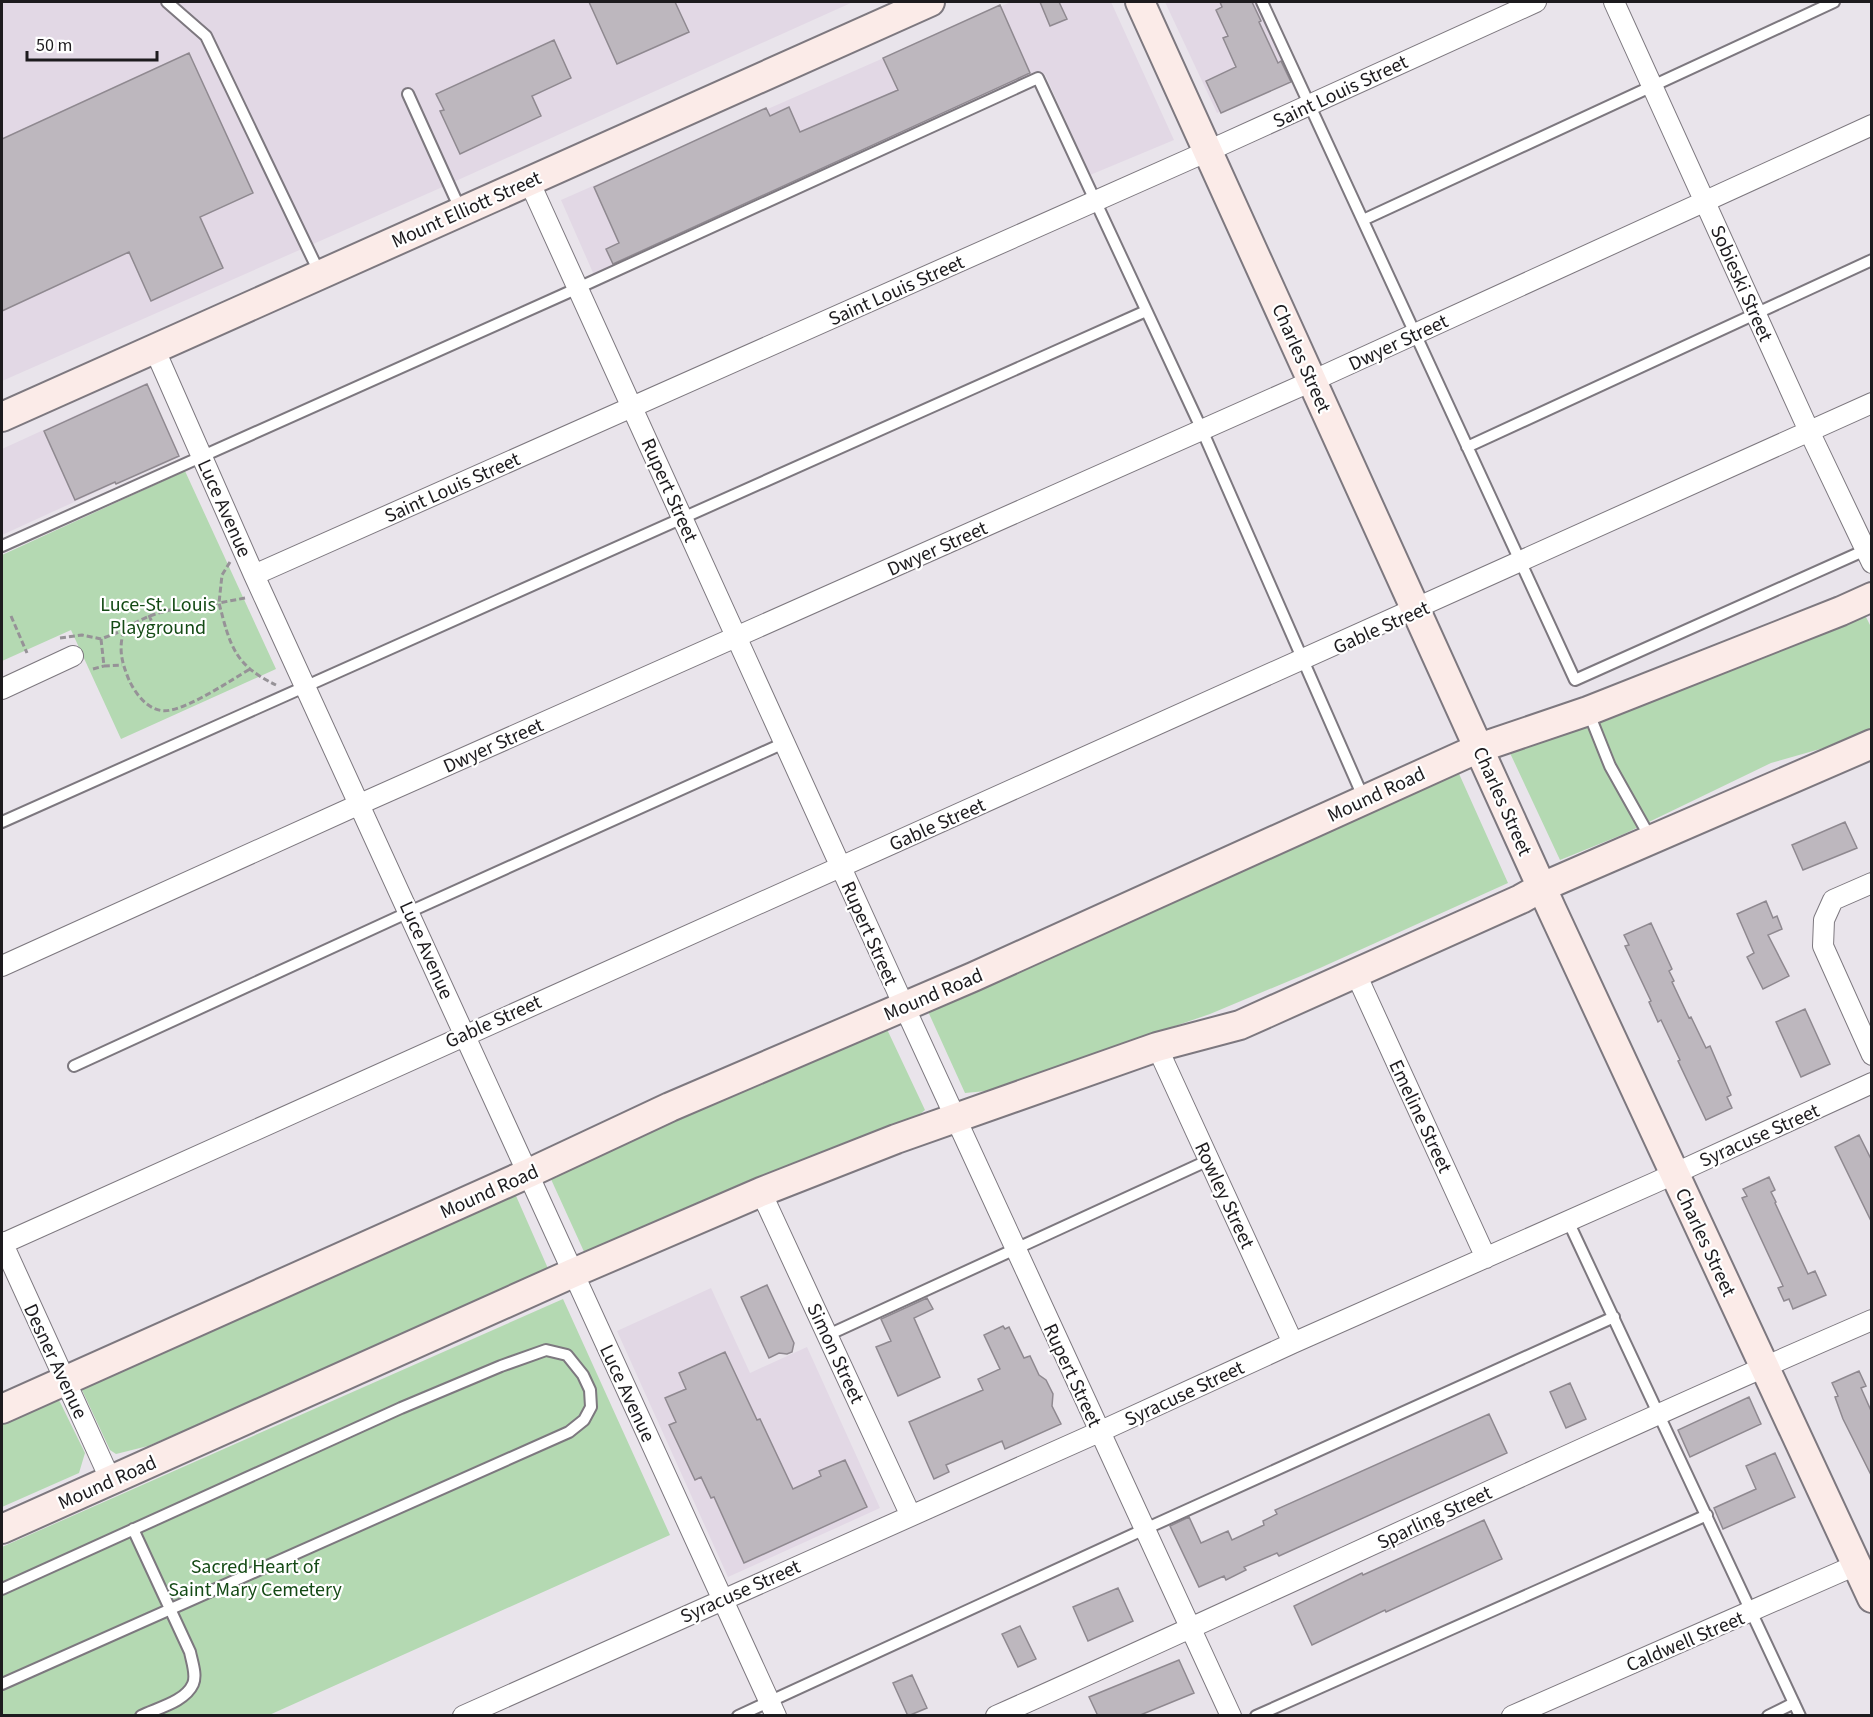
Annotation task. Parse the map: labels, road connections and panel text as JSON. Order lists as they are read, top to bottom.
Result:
{
  "streets": {
    "main road": ["Mount Elliott Street", "Charles Street", "Mound Road"],
    "street": [
      "Saint Louis Street",
      "Sobieski Street",
      "Dwyer Street",
      "Rupert Street",
      "Luce Avenue",
      "Gable Street",
      "Emeline Street",
      "Syracuse Street",
      "Rowley Street",
      "Simon Street",
      "Desner Avenue",
      "Sparling Street",
      "Caldwell Street"
    ]
  },
  "crossings": [
    ["Saint Louis Street", "Charles Street"],
    ["Saint Louis Street", "Rupert Street"],
    ["Saint Louis Street", "Luce Avenue"],
    ["Mount Elliott Street", "Rupert Street"],
    ["Mount Elliott Street", "Luce Avenue"],
    ["Sobieski Street", "Dwyer Street"],
    ["Sobieski Street", "Gable Street"],
    ["Dwyer Street", "Charles Street"],
    ["Dwyer Street", "Rupert Street"],
    ["Dwyer Street", "Luce Avenue"],
    ["Charles Street", "Gable Street"],
    ["Charles Street", "Mound Road"],
    ["Charles Street", "Syracuse Street"],
    ["Charles Street", "Sparling Street"],
    ["Charles Street", "Caldwell Street"],
    ["Rupert Street", "Gable Street"],
    ["Rupert Street", "Mound Road"],
    ["Rupert Street", "Syracuse Street"],
    ["Rupert Street", "Sparling Street"],
    ["Luce Avenue", "Gable Street"],
    ["Luce Avenue", "Mound Road"],
    ["Luce Avenue", "Syracuse Street"],
    ["Gable Street", "Desner Avenue"],
    ["Mound Road", "Emeline Street"],
    ["Mound Road", "Rowley Street"],
    ["Mound Road", "Simon Street"],
    ["Mound Road", "Desner Avenue"],
    ["Emeline Street", "Syracuse Street"],
    ["Syracuse Street", "Rowley Street"],
    ["Syracuse Street", "Simon Street"]
  ],
  "parks": ["Luce-St. Louis Playground", "Sacred Heart of Saint Mary Cemetery"],
  "scale_bar": "50 m"
}
